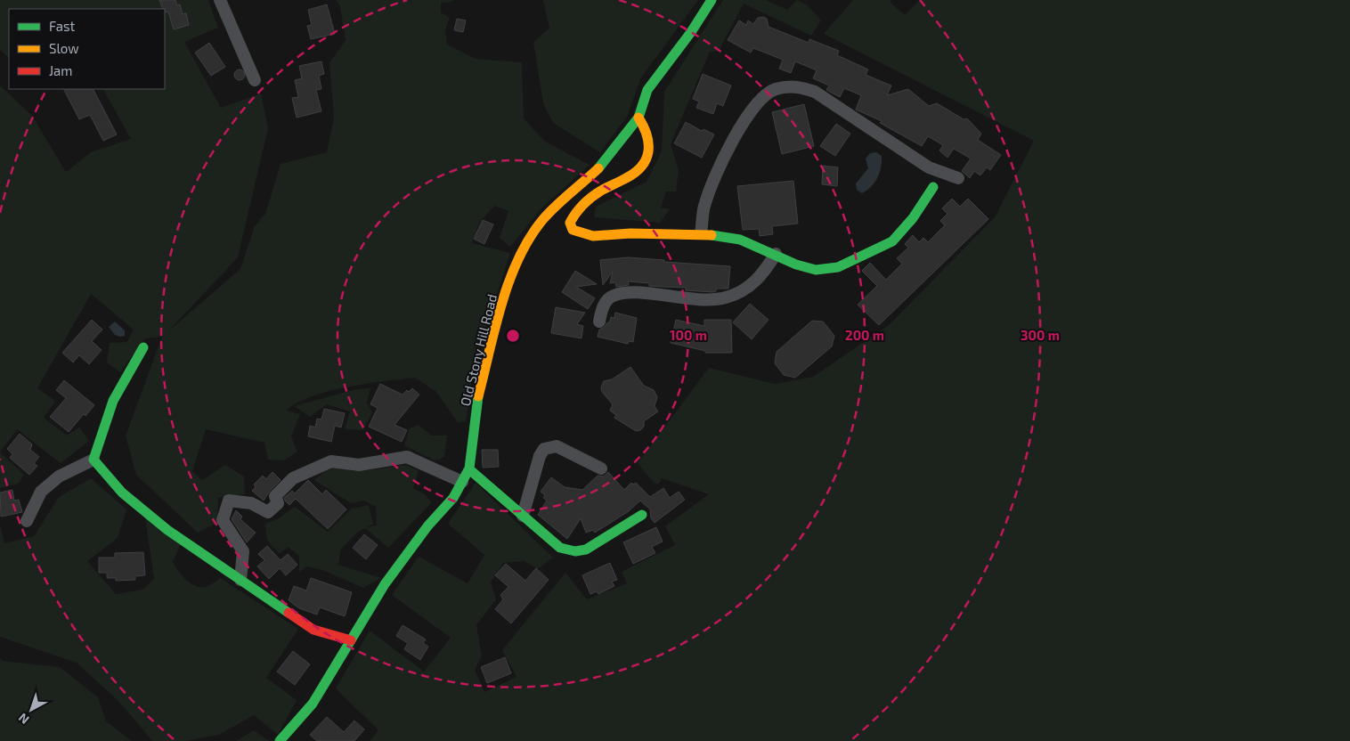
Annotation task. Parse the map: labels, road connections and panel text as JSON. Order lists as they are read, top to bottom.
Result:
{
  "streets": {
    "street": ["Old Stony Hill Road"]
  },
  "legend": ["Fast", "Slow", "Jam"],
  "north": "bottom left",
  "rings": ["100 m", "200 m", "300 m"]
}
